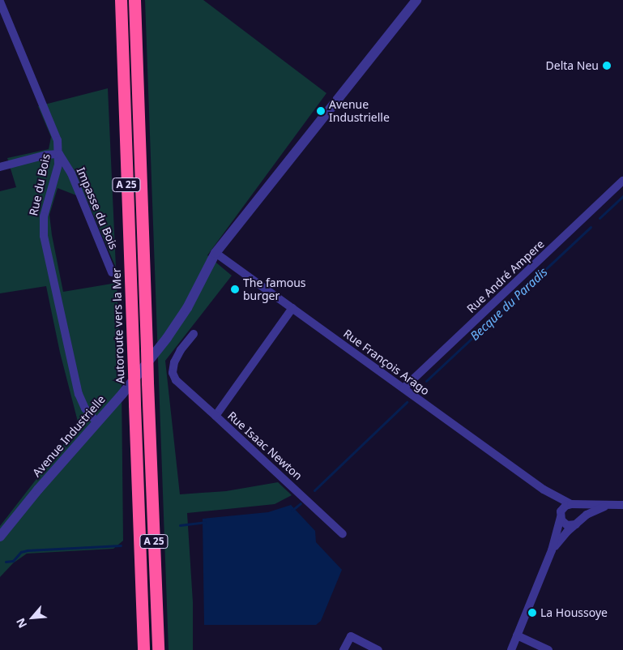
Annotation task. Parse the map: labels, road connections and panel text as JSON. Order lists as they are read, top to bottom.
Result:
{
  "streets": {
    "highway": ["A 25", "Autoroute vers la Mer"],
    "street": [
      "Rue du Bois",
      "Impasse du Bois",
      "Rue André Ampere",
      "Rue François Arago",
      "Avenue Industrielle",
      "Rue Isaac Newton"
    ]
  },
  "crossings": [
    ["Rue du Bois", "Impasse du Bois"],
    ["Rue du Bois", "Avenue Industrielle"],
    ["Rue André Ampere", "Rue François Arago"],
    ["Rue François Arago", "Avenue Industrielle"],
    ["Rue François Arago", "Rue Isaac Newton"]
  ],
  "water": ["Becque du Paradis"],
  "places": [
    "Delta Neu",
    "Avenue Industrielle",
    "The famous burger",
    "La Houssoye"
  ],
  "north": "bottom left"
}
